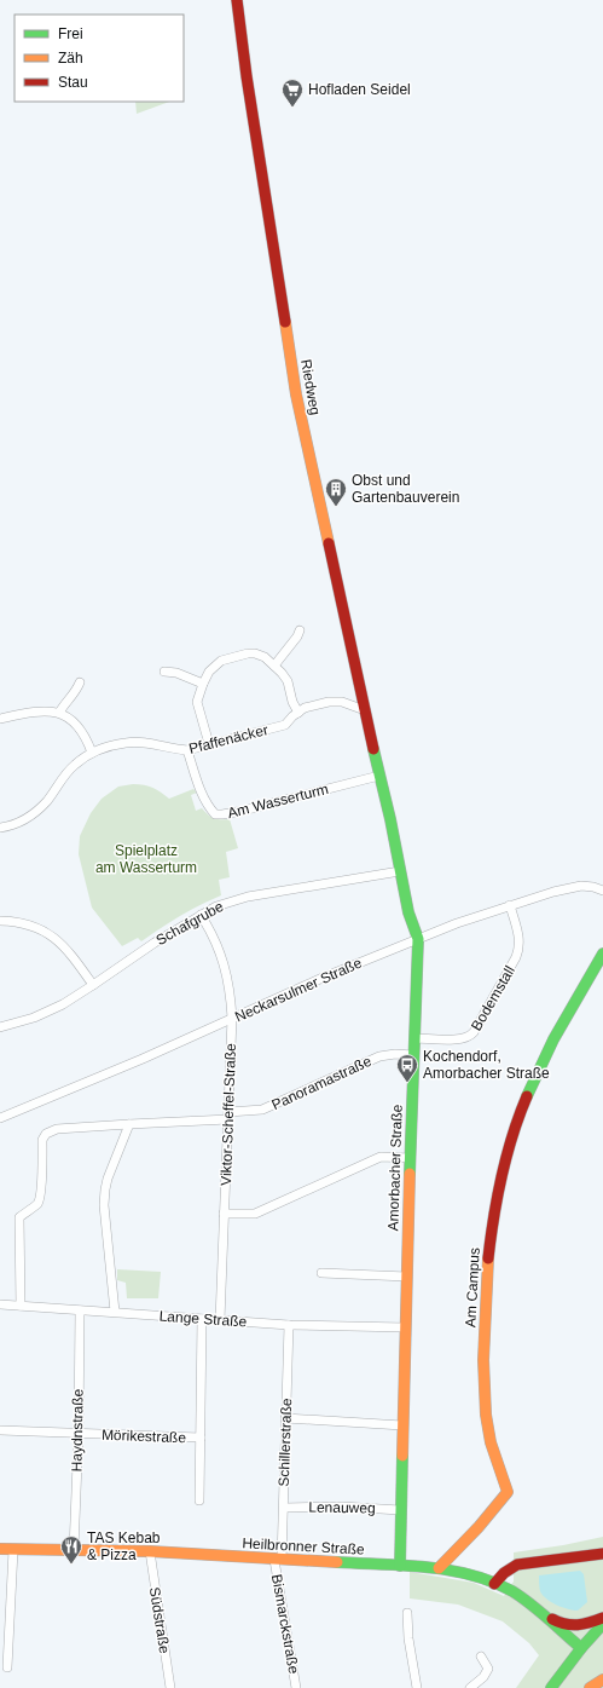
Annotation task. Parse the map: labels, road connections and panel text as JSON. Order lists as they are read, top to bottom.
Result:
{
  "streets": {
    "main road": [
      "Riedweg",
      "Amorbacher Straße",
      "Am Campus",
      "Heilbronner Straße"
    ],
    "street": [
      "Pfaffenäcker",
      "Am Wasserturm",
      "Schafgrube",
      "Neckarsulmer Straße",
      "Bodemstall",
      "Panoramastraße",
      "Viktor-Scheffel-Straße",
      "Lange Straße",
      "Haydnstraße",
      "Mörikestraße",
      "Schillerstraße",
      "Lenauweg",
      "Südstraße",
      "Bismarckstraße"
    ]
  },
  "crossings": [
    ["Riedweg", "Pfaffenäcker"],
    ["Riedweg", "Am Wasserturm"],
    ["Riedweg", "Amorbacher Straße"],
    ["Pfaffenäcker", "Am Wasserturm"],
    ["Am Wasserturm", "Amorbacher Straße"],
    ["Schafgrube", "Viktor-Scheffel-Straße"],
    ["Schafgrube", "Amorbacher Straße"],
    ["Neckarsulmer Straße", "Bodemstall"],
    ["Neckarsulmer Straße", "Viktor-Scheffel-Straße"],
    ["Neckarsulmer Straße", "Amorbacher Straße"],
    ["Bodemstall", "Amorbacher Straße"],
    ["Panoramastraße", "Viktor-Scheffel-Straße"],
    ["Panoramastraße", "Amorbacher Straße"],
    ["Panoramastraße", "Lange Straße"],
    ["Viktor-Scheffel-Straße", "Lange Straße"],
    ["Amorbacher Straße", "Lange Straße"],
    ["Amorbacher Straße", "Lenauweg"],
    ["Amorbacher Straße", "Heilbronner Straße"],
    ["Am Campus", "Heilbronner Straße"],
    ["Lange Straße", "Haydnstraße"],
    ["Lange Straße", "Mörikestraße"],
    ["Lange Straße", "Schillerstraße"],
    ["Haydnstraße", "Mörikestraße"],
    ["Haydnstraße", "Heilbronner Straße"],
    ["Schillerstraße", "Lenauweg"],
    ["Schillerstraße", "Heilbronner Straße"],
    ["Schillerstraße", "Bismarckstraße"],
    ["Heilbronner Straße", "Südstraße"],
    ["Heilbronner Straße", "Bismarckstraße"]
  ],
  "parks": ["Spielplatz am Wasserturm"],
  "places": {
    "supermarket": ["Hofladen Seidel"],
    "building": ["Obst und Gartenbauverein"],
    "bus stop": ["Kochendorf, Amorbacher Straße"],
    "restaurant": ["TAS Kebab & Pizza"]
  },
  "legend": ["Frei", "Zäh", "Stau"]
}
